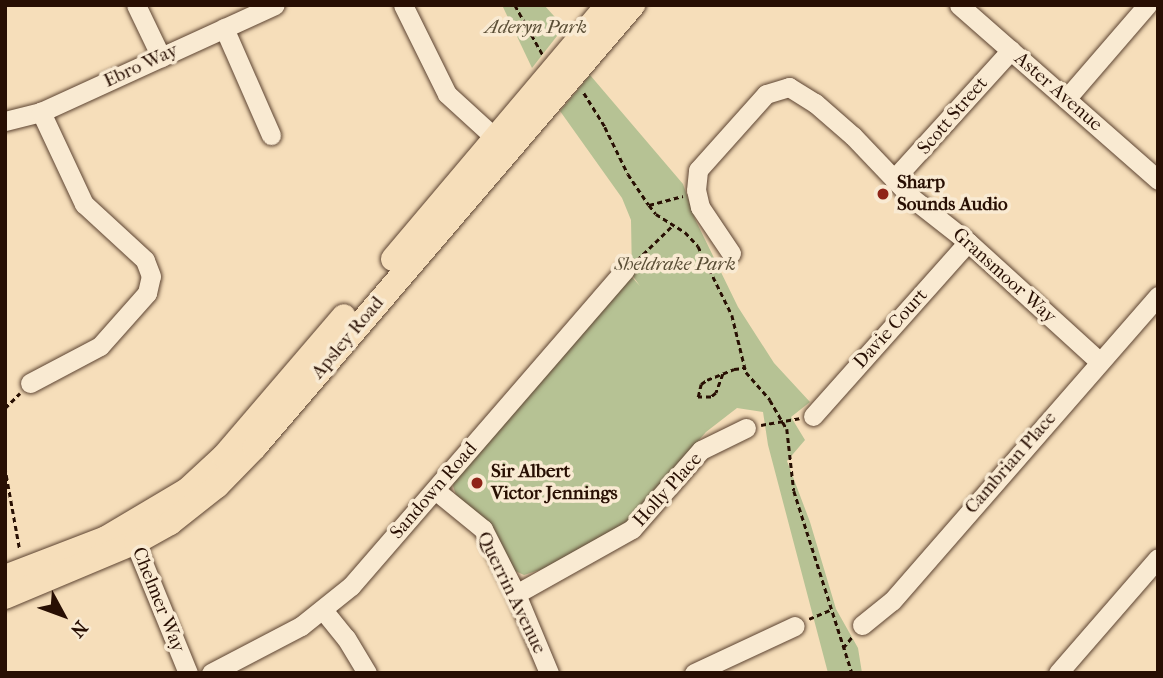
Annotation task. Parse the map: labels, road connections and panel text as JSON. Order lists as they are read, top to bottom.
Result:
{
  "streets": {
    "main road": ["Apsley Road"],
    "street": [
      "Ebro Way",
      "Aster Avenue",
      "Scott Street",
      "Gransmoor Way",
      "Davie Court",
      "Cambrian Place",
      "Holly Place",
      "Sandown Road",
      "Querrin Avenue",
      "Chelmer Way"
    ]
  },
  "crossings": [
    ["Aster Avenue", "Scott Street"],
    ["Scott Street", "Gransmoor Way"],
    ["Gransmoor Way", "Davie Court"],
    ["Gransmoor Way", "Cambrian Place"],
    ["Apsley Road", "Chelmer Way"],
    ["Holly Place", "Querrin Avenue"],
    ["Sandown Road", "Querrin Avenue"]
  ],
  "parks": ["Aderyn Park", "Sheldrake Park"],
  "places": ["Sharp Sounds Audio", "Sir Albert Victor Jennings"],
  "north": "bottom right"
}
